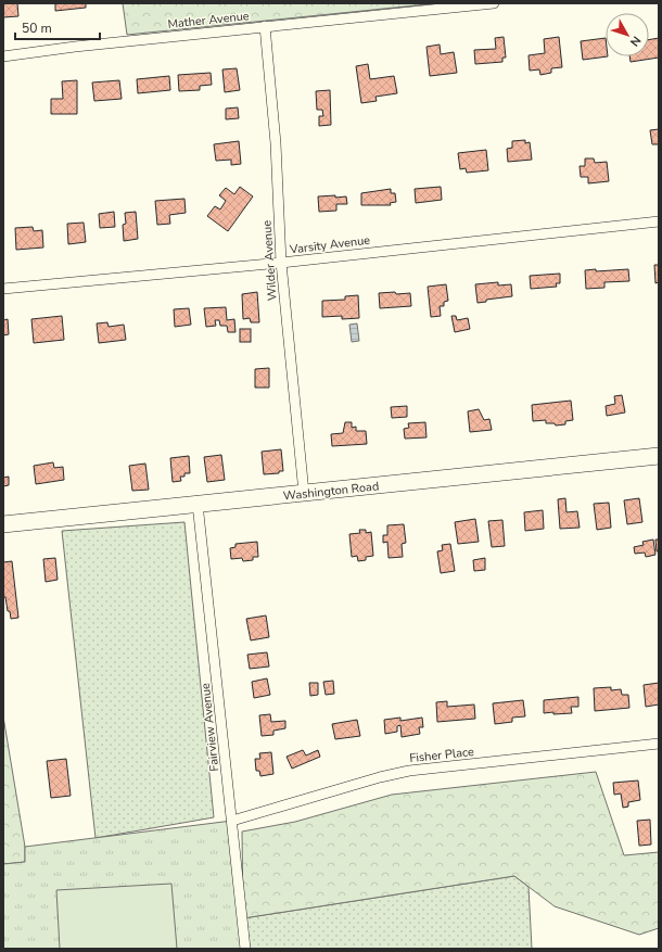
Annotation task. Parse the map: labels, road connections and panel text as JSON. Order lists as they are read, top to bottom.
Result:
{
  "streets": {
    "main road": ["Washington Road"],
    "street": [
      "Mather Avenue",
      "Varsity Avenue",
      "Wilder Avenue",
      "Fairview Avenue",
      "Fisher Place"
    ]
  },
  "crossings": [
    ["Mather Avenue", "Wilder Avenue"],
    ["Varsity Avenue", "Wilder Avenue"],
    ["Wilder Avenue", "Washington Road"],
    ["Washington Road", "Fairview Avenue"],
    ["Fairview Avenue", "Fisher Place"]
  ],
  "scale_bar": "50 m",
  "north": "bottom right"
}
